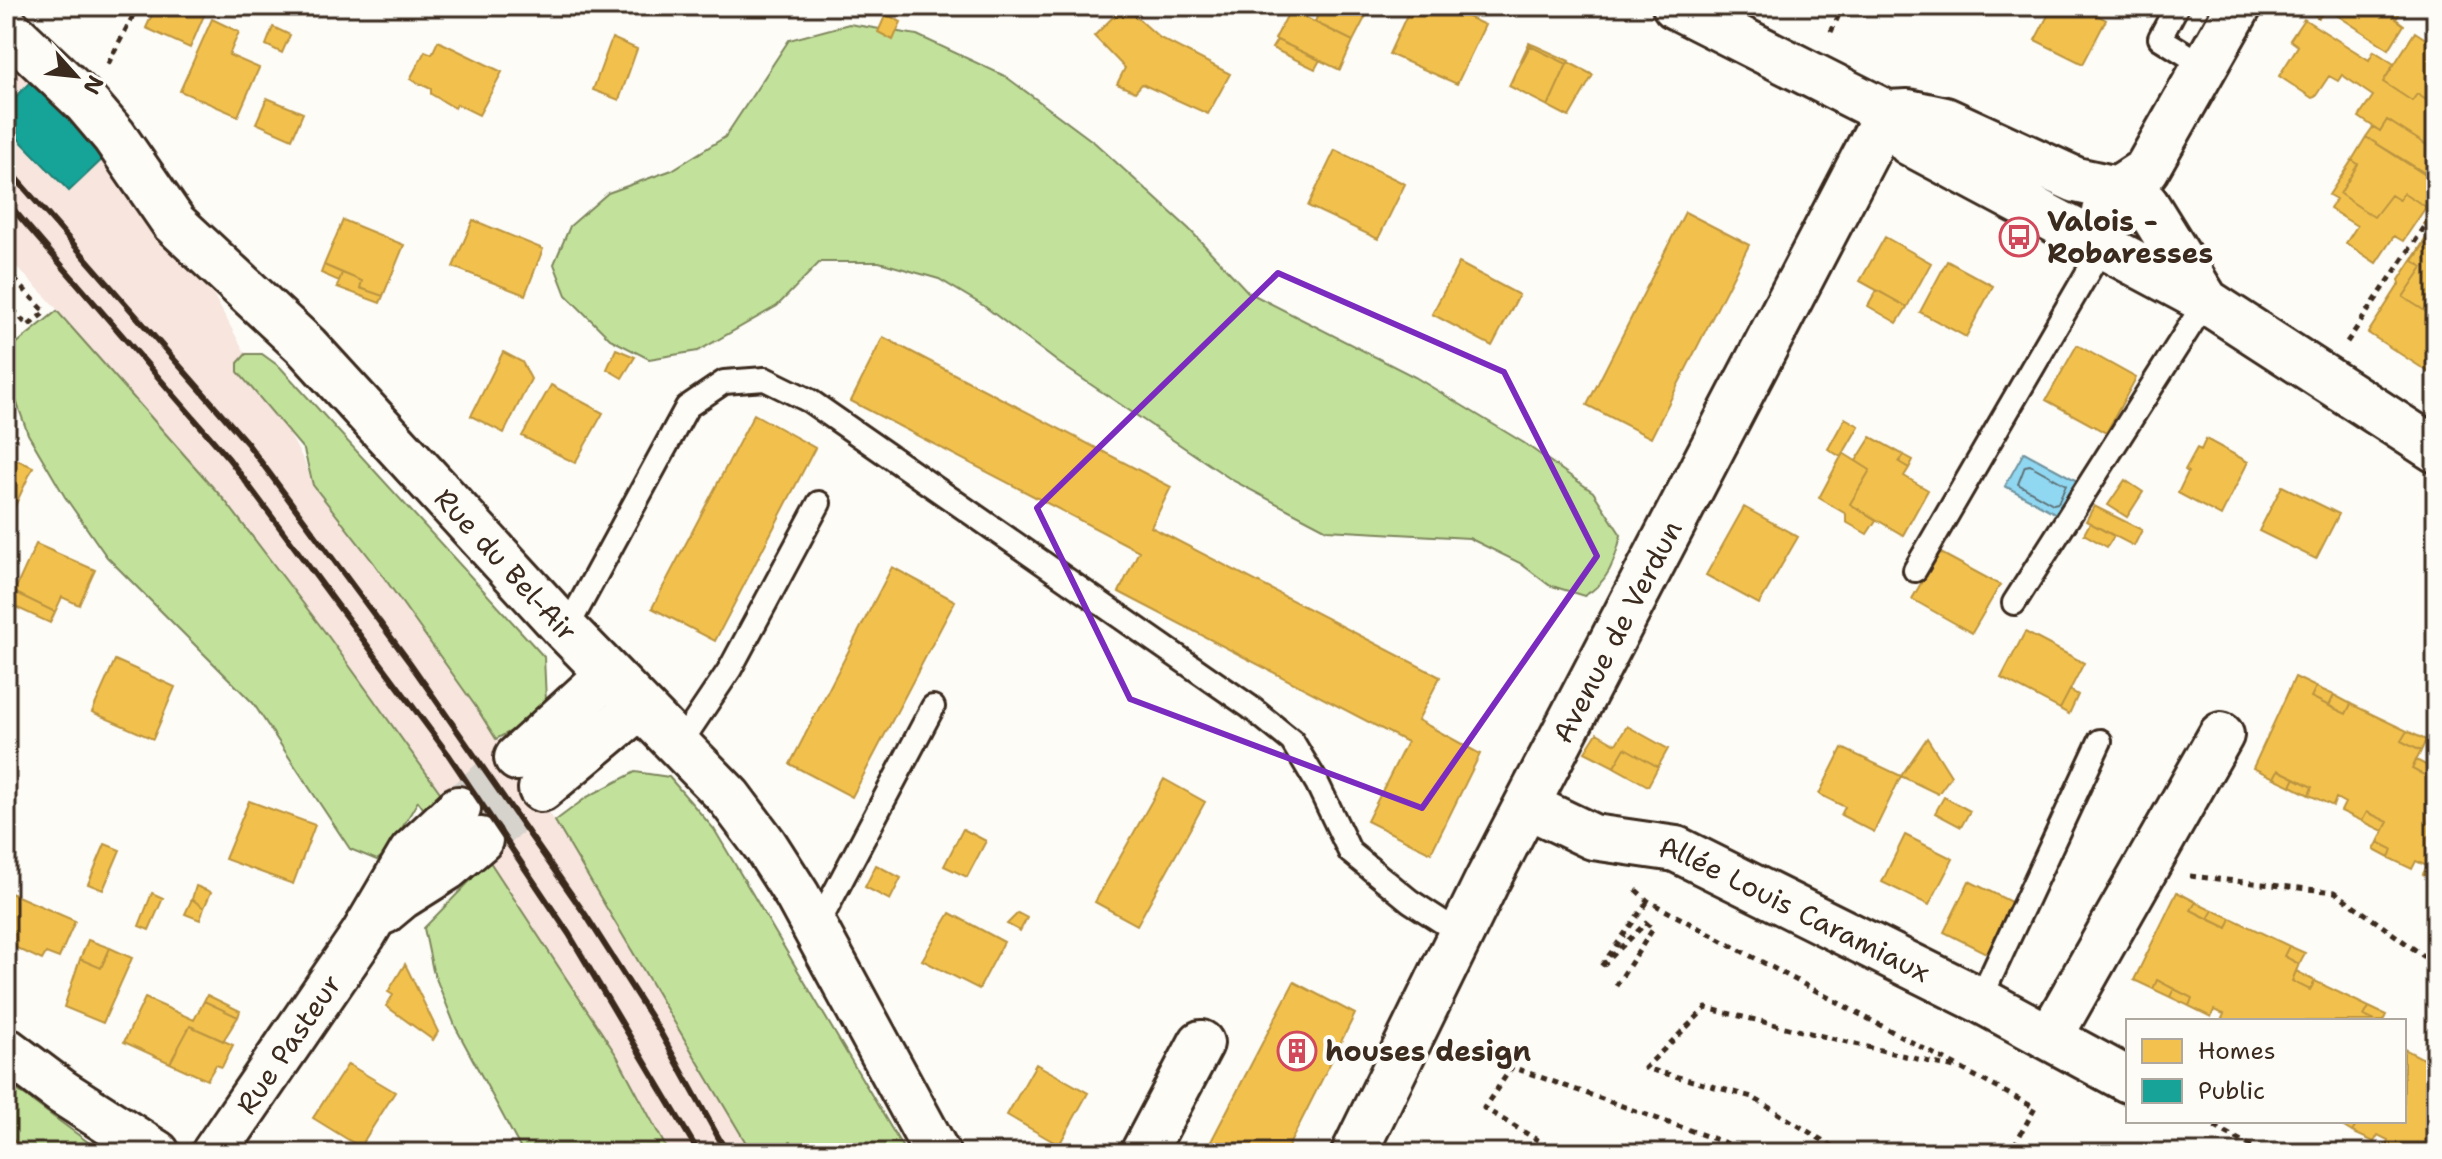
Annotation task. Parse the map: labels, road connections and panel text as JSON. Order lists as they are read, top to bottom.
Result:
{
  "streets": {
    "street": [
      "Rue du Bel-Air",
      "Avenue de Verdun",
      "Allée Louis Caramiaux",
      "Rue Pasteur"
    ]
  },
  "crossings": [
    ["Avenue de Verdun", "Allée Louis Caramiaux"]
  ],
  "places": {
    "bus stop": ["Valois - Robaresses"],
    "building": ["houses design"]
  },
  "legend": ["Homes", "Public"],
  "north": "bottom right"
}
